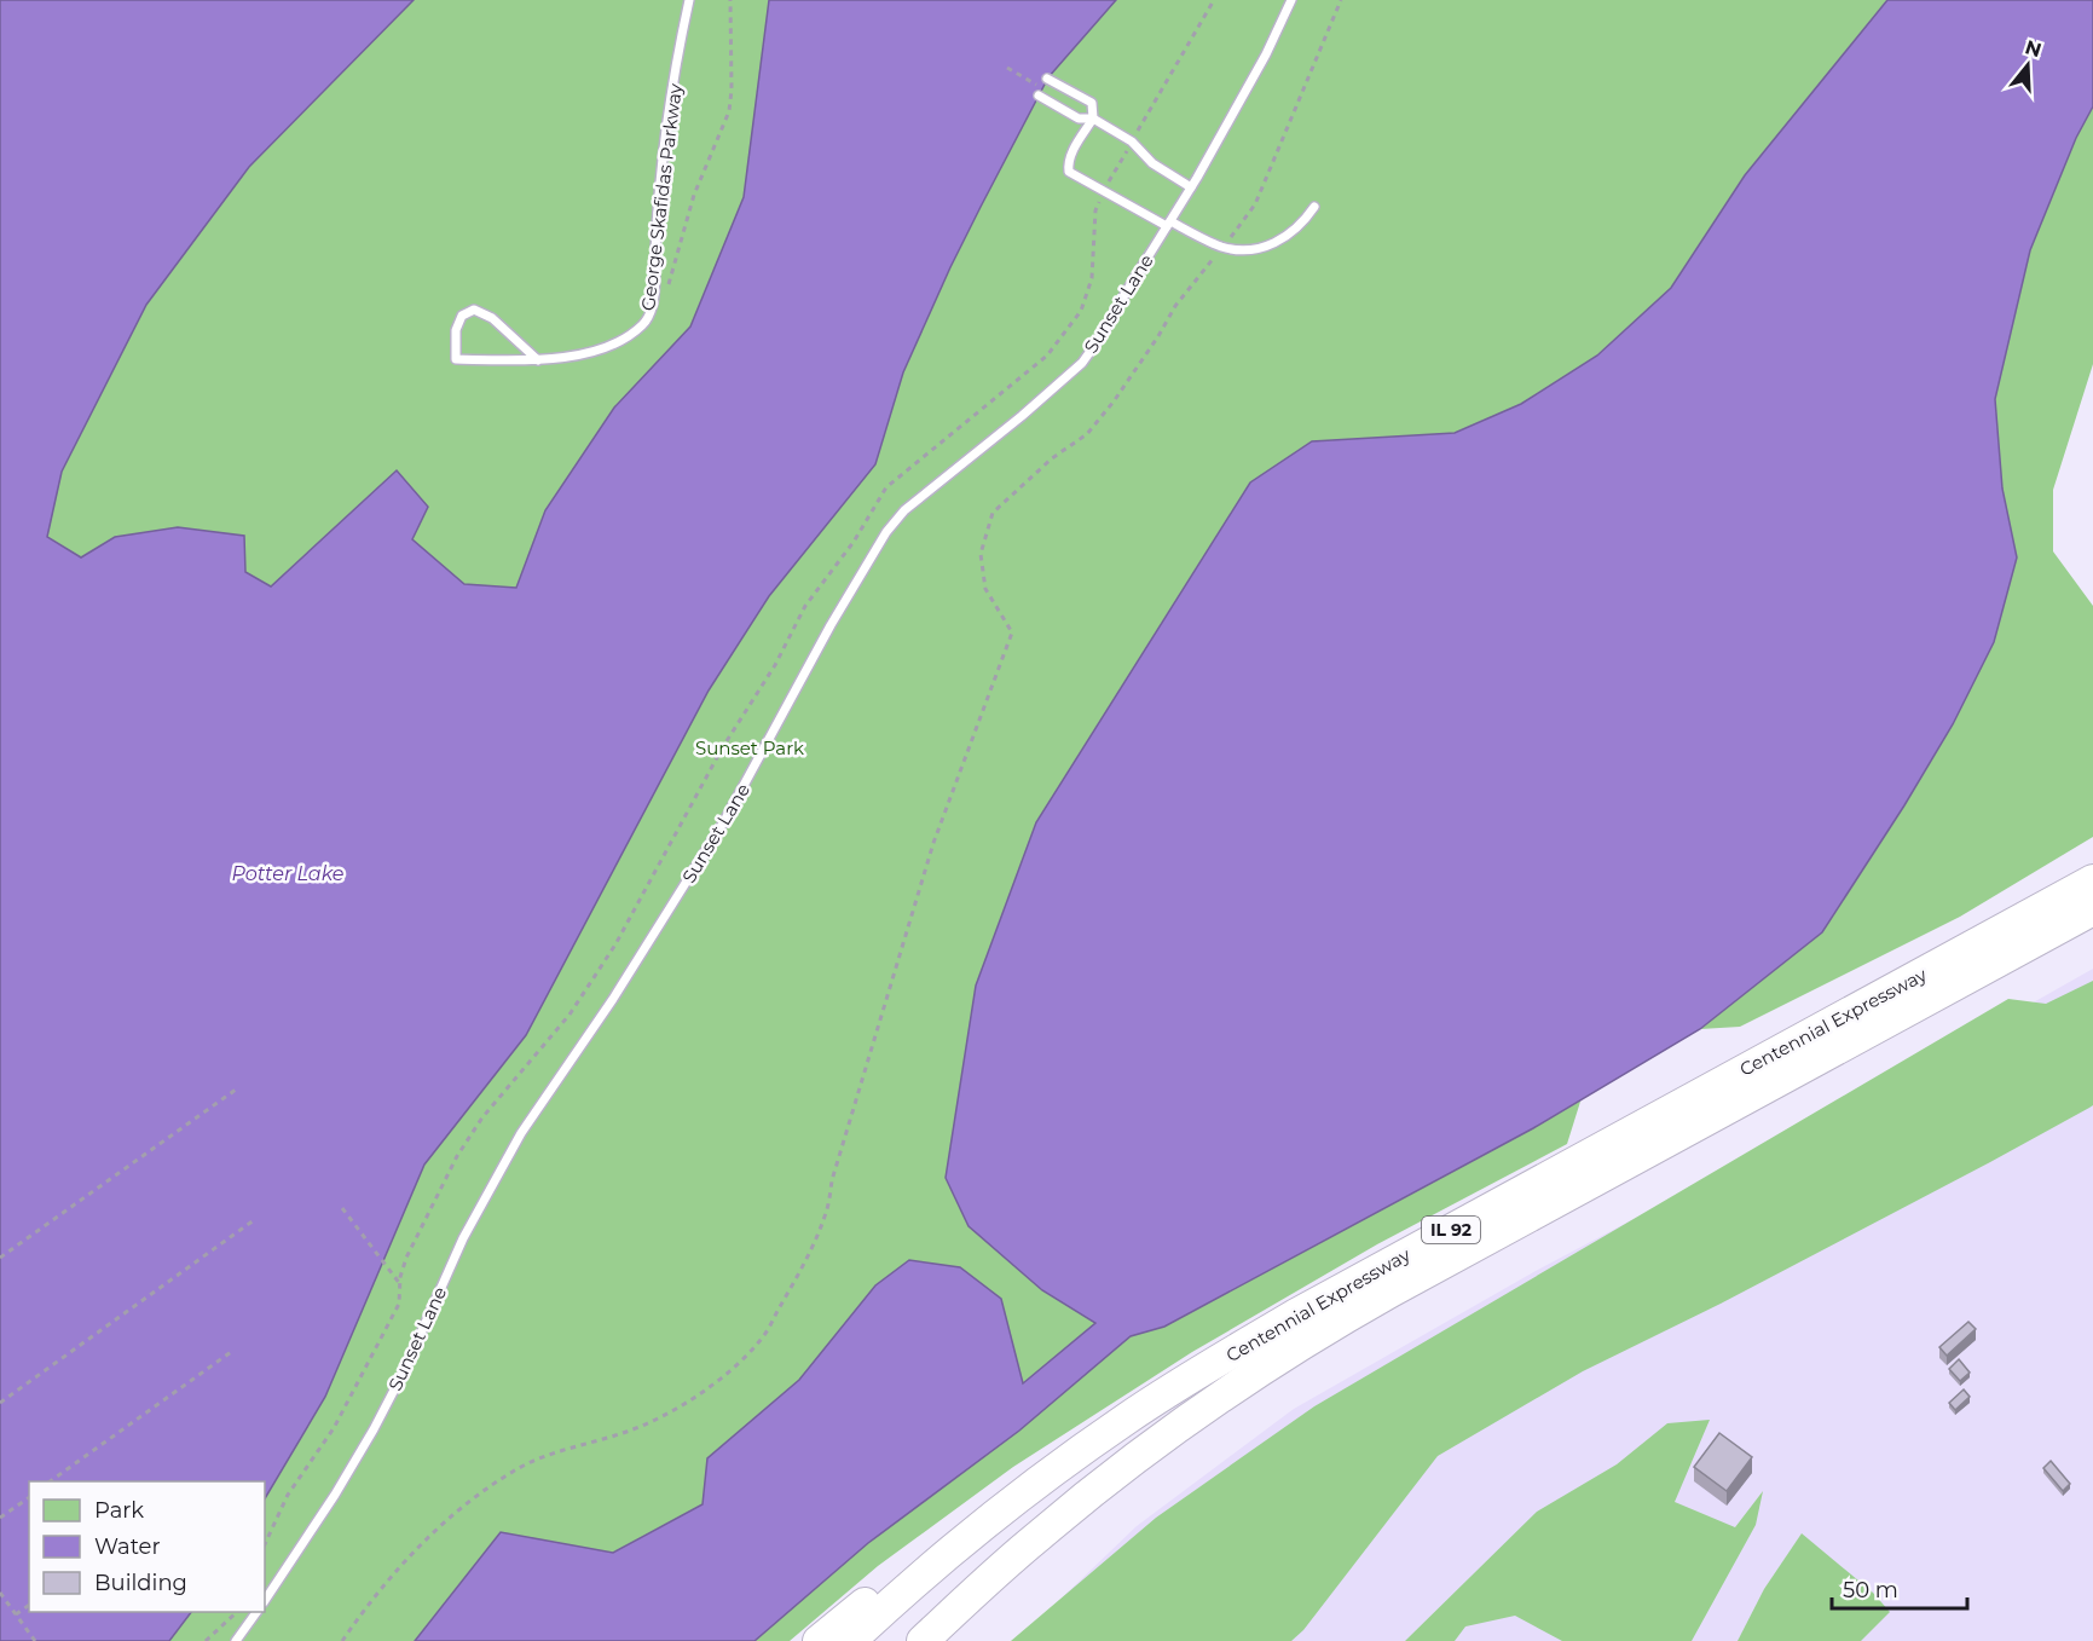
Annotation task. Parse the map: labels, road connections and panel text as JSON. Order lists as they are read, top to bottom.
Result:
{
  "streets": {
    "highway": ["Centennial Expressway", "IL 92"],
    "lane": ["George Skafidas Parkway", "Sunset Lane"]
  },
  "water": ["Potter Lake"],
  "parks": ["Sunset Park"],
  "legend": ["Park", "Water", "Building"],
  "scale_bar": "50 m",
  "north": "top"
}
